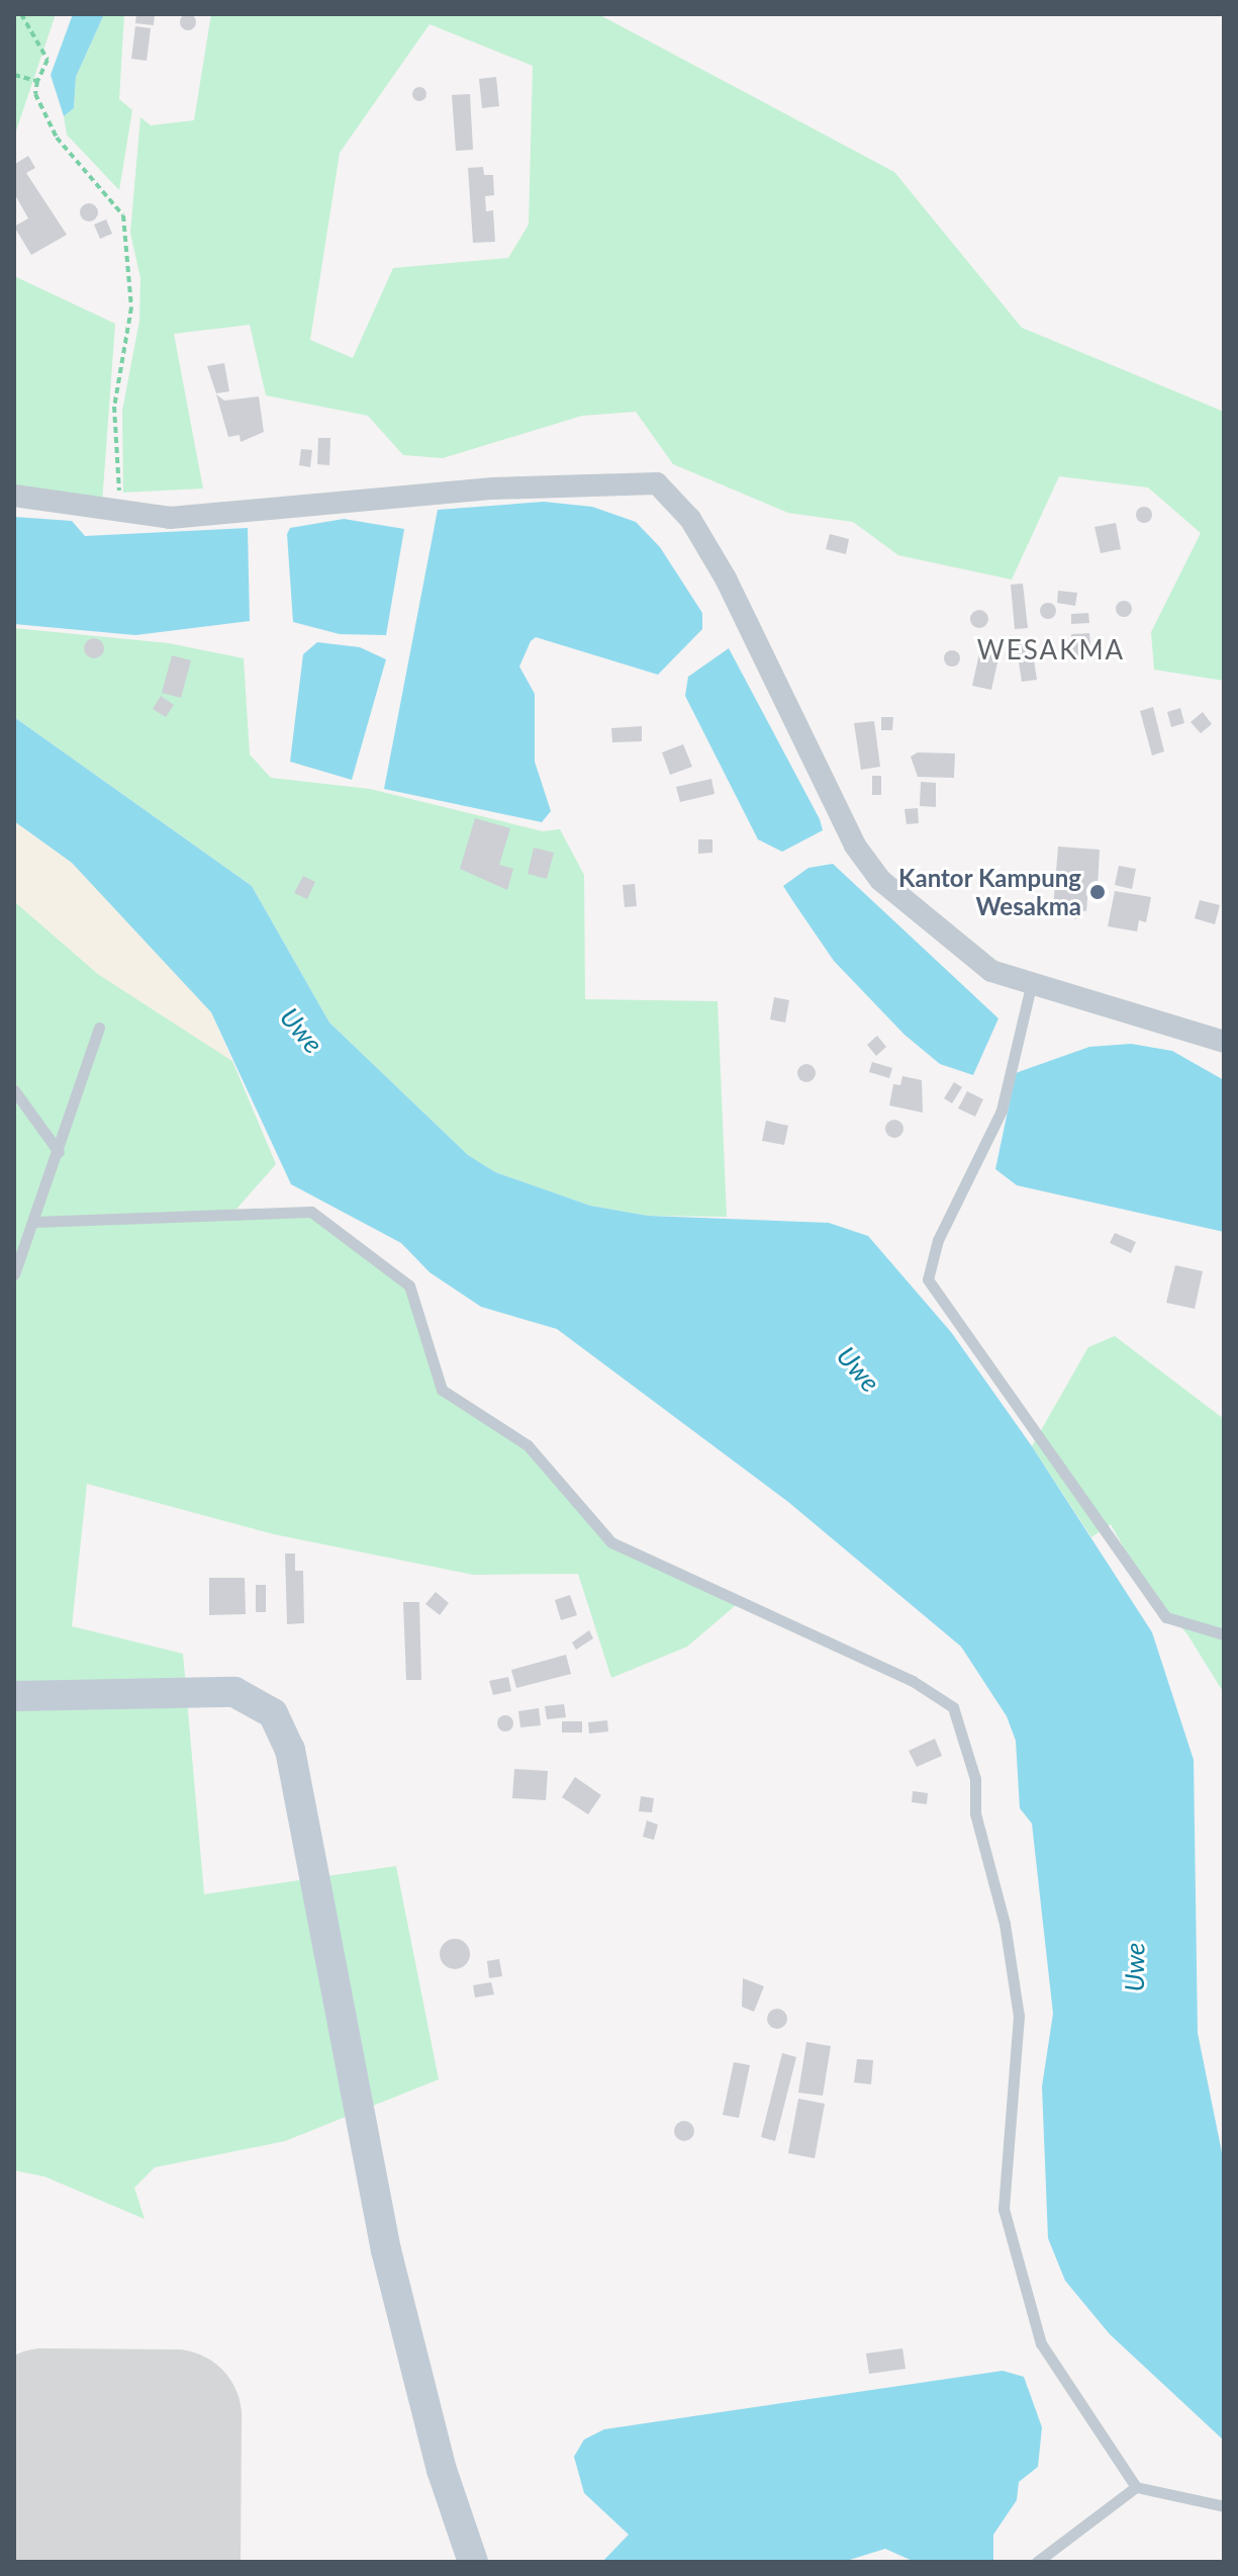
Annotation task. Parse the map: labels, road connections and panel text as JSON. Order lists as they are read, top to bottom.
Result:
{
  "districts": ["WESAKMA"],
  "water": ["Uwe"],
  "places": ["Kantor Kampung Wesakma"]
}
